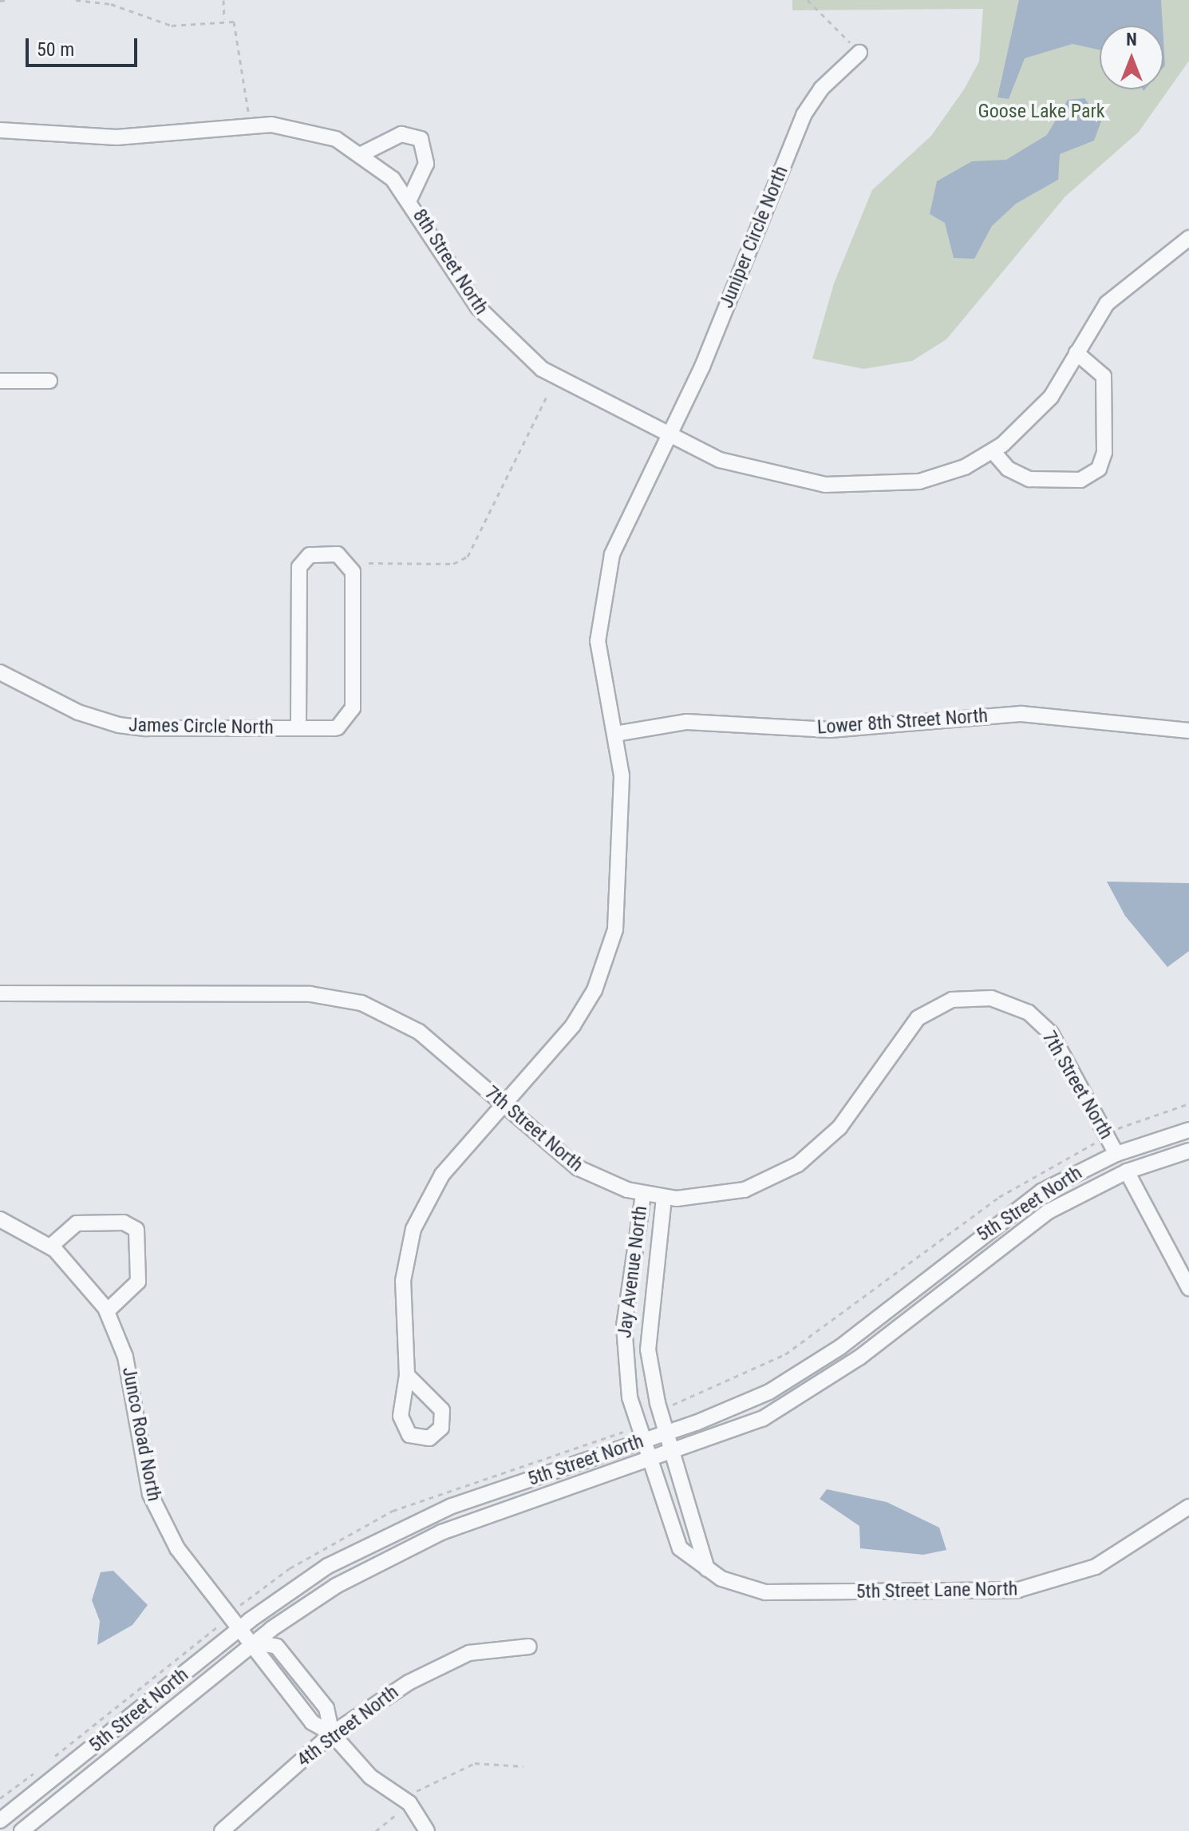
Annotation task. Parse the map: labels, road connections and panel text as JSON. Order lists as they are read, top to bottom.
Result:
{
  "streets": {
    "street": [
      "Juniper Circle North",
      "8th Street North",
      "Lower 8th Street North",
      "James Circle North",
      "7th Street North",
      "5th Street North",
      "Jay Avenue North",
      "Junco Road North",
      "5th Street Lane North",
      "4th Street North"
    ]
  },
  "crossings": [
    ["Juniper Circle North", "8th Street North"],
    ["Juniper Circle North", "Lower 8th Street North"],
    ["Juniper Circle North", "7th Street North"],
    ["7th Street North", "5th Street North"],
    ["7th Street North", "Jay Avenue North"],
    ["5th Street North", "Jay Avenue North"],
    ["5th Street North", "Junco Road North"],
    ["5th Street North", "5th Street Lane North"],
    ["Jay Avenue North", "5th Street Lane North"],
    ["Junco Road North", "4th Street North"]
  ],
  "parks": ["Goose Lake Park"],
  "scale_bar": "50 m",
  "north": "top"
}
